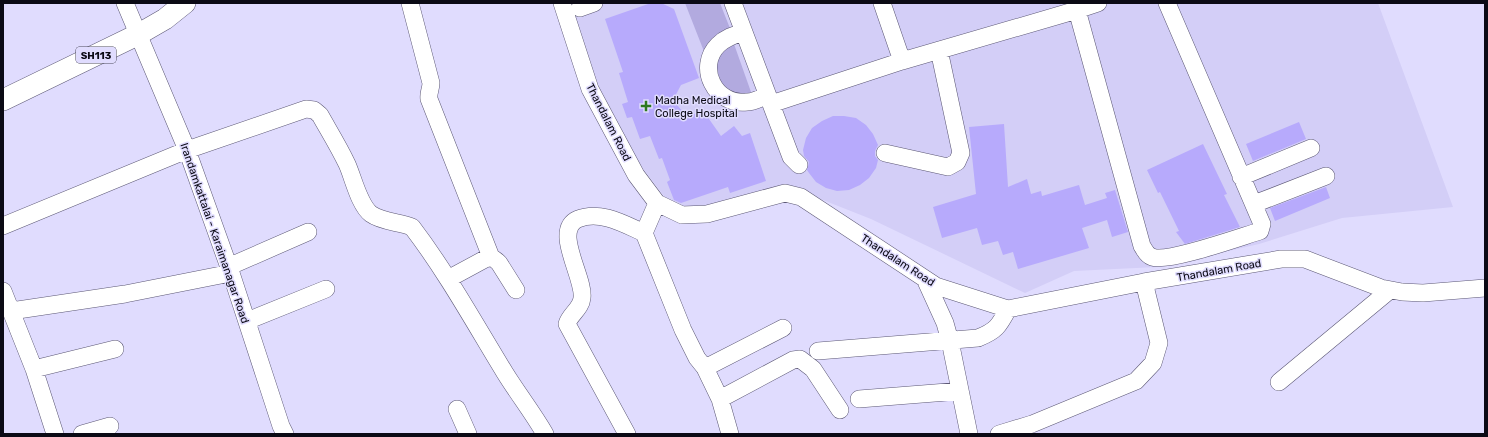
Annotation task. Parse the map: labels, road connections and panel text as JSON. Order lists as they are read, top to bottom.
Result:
{
  "streets": {
    "main road": ["SH113"],
    "street": ["Thandalam Road", "Irandamkattalai - Karaimanagar Road"]
  },
  "crossings": [
    ["SH113", "Irandamkattalai - Karaimanagar Road"]
  ],
  "places": {
    "health": ["Madha Medical College Hospital"]
  }
}
